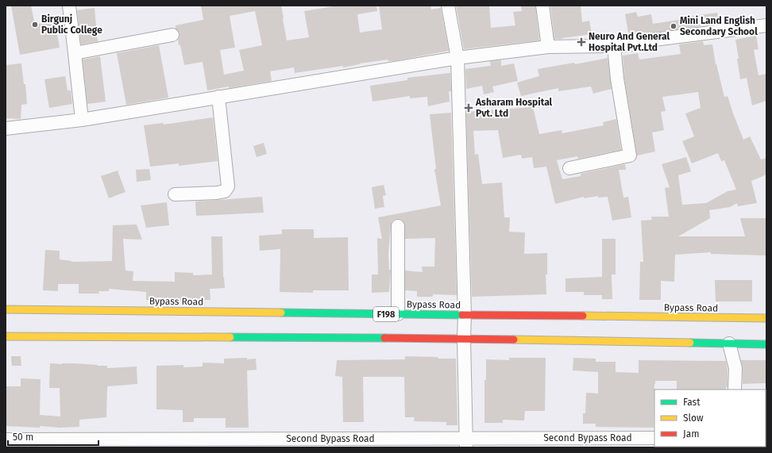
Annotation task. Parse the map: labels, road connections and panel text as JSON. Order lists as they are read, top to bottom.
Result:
{
  "streets": {
    "main road": ["Bypass Road", "F198"],
    "street": ["Second Bypass Road"]
  },
  "places": {
    "other": ["Birgunj Public College", "Mini Land English Secondary School"],
    "health": ["Neuro And General Hospital Pvt.Ltd", "Asharam Hospital Pvt. Ltd"]
  },
  "legend": ["Fast", "Slow", "Jam"],
  "scale_bar": "50 m"
}
